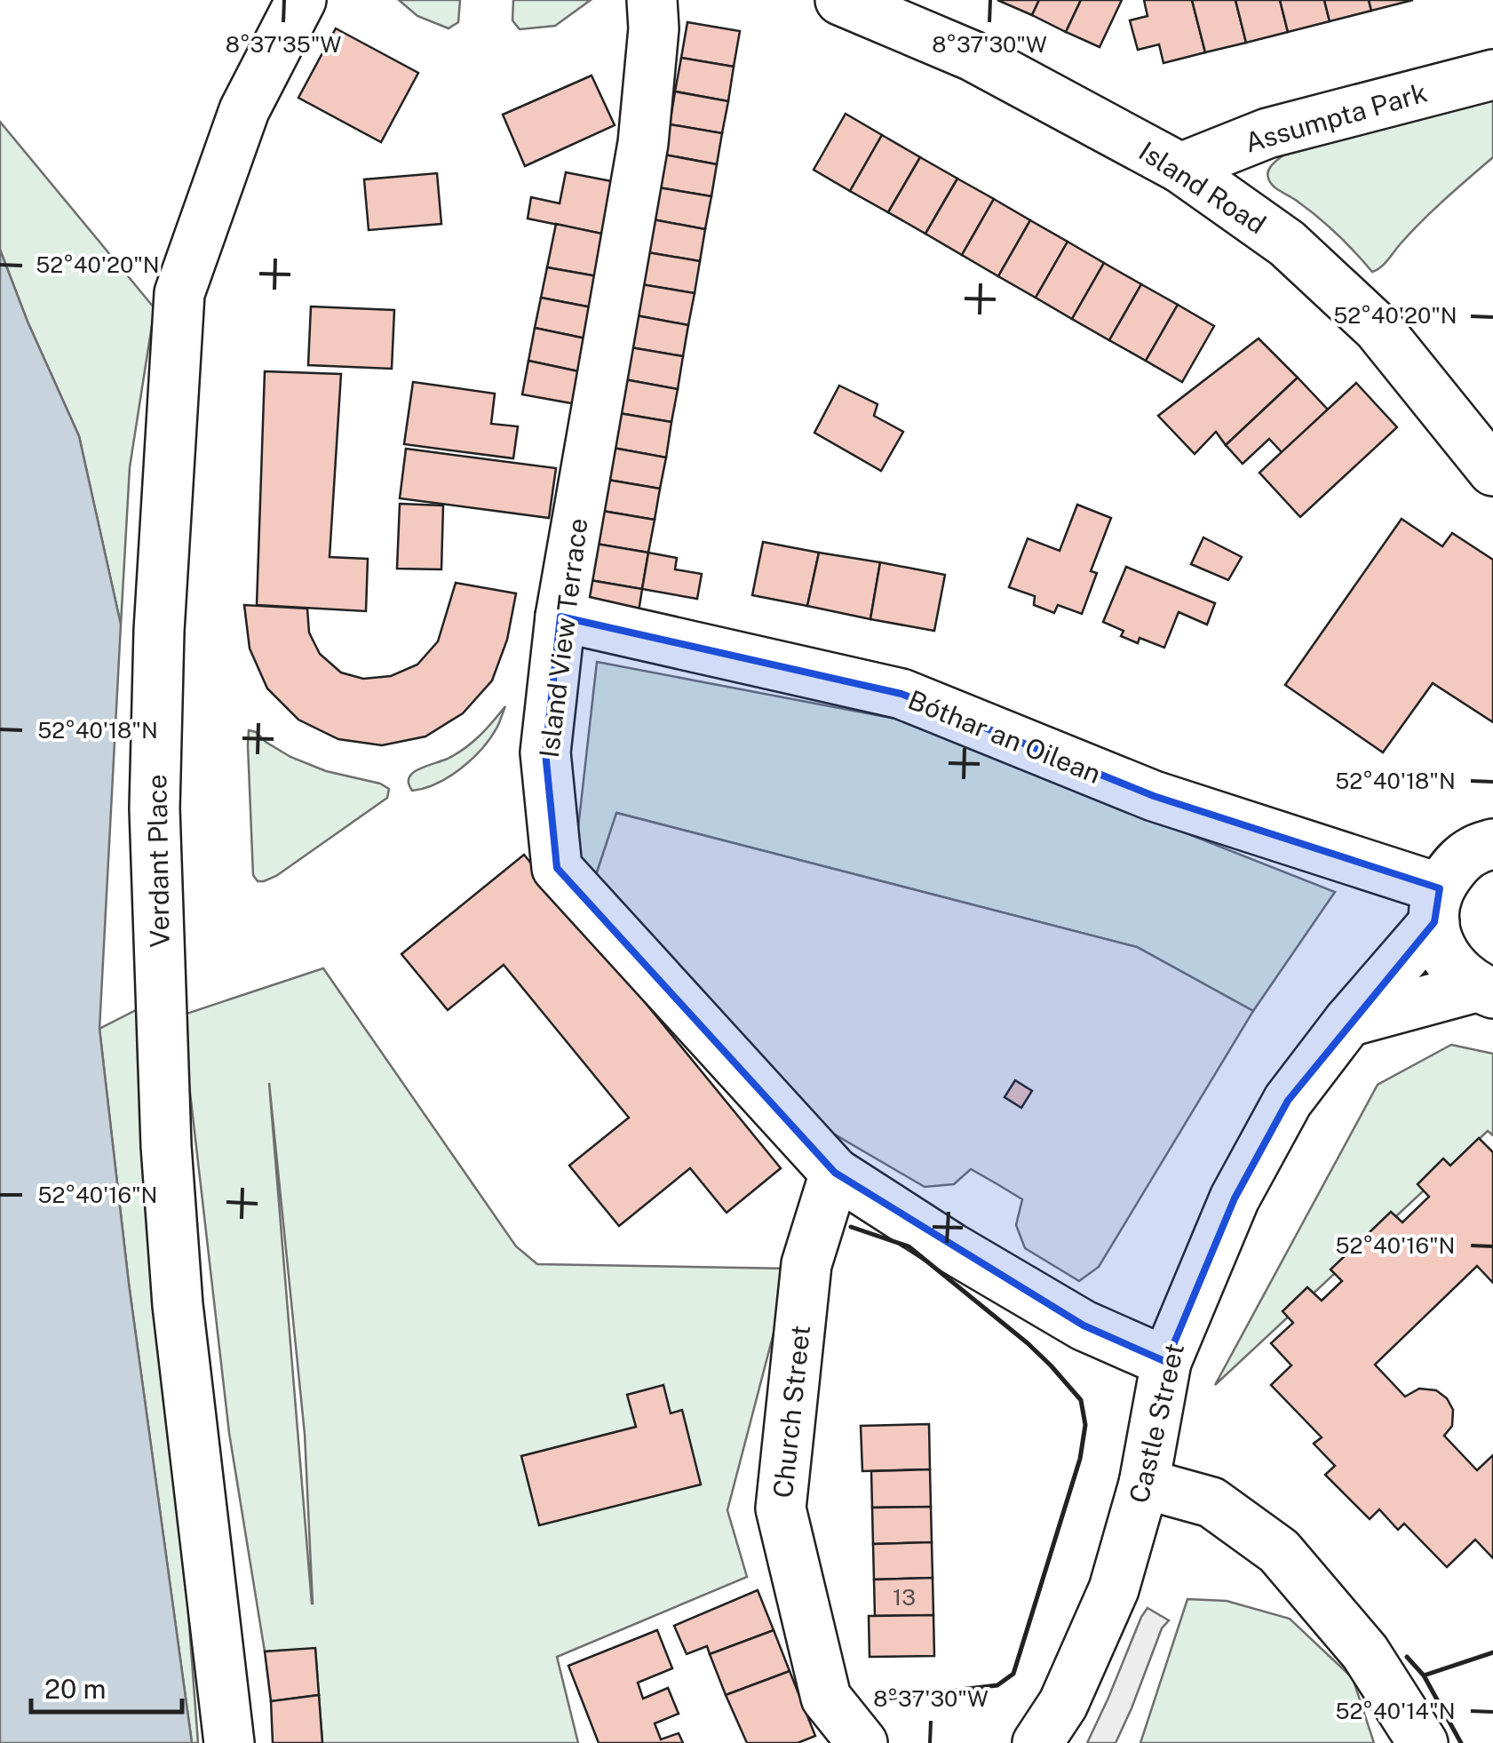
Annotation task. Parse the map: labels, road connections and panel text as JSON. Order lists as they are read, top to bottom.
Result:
{
  "streets": {
    "street": [
      "Assumpta Park",
      "Island Road",
      "Island View Terrace",
      "Bóthar an Oilean",
      "Verdant Place",
      "Church Street",
      "Castle Street"
    ]
  },
  "crossings": [
    ["Assumpta Park", "Island Road"],
    ["Island View Terrace", "Bóthar an Oilean"],
    ["Island View Terrace", "Church Street"],
    ["Island View Terrace", "Castle Street"],
    ["Bóthar an Oilean", "Castle Street"]
  ],
  "house_numbers": ["13"],
  "scale_bar": "20 m",
  "coordinates": [
    "8°37'35\"W",
    "8°37'30\"W",
    "52°40'20\"N",
    "52°40'18\"N",
    "52°40'16\"N",
    "52°40'14\"N"
  ]
}
